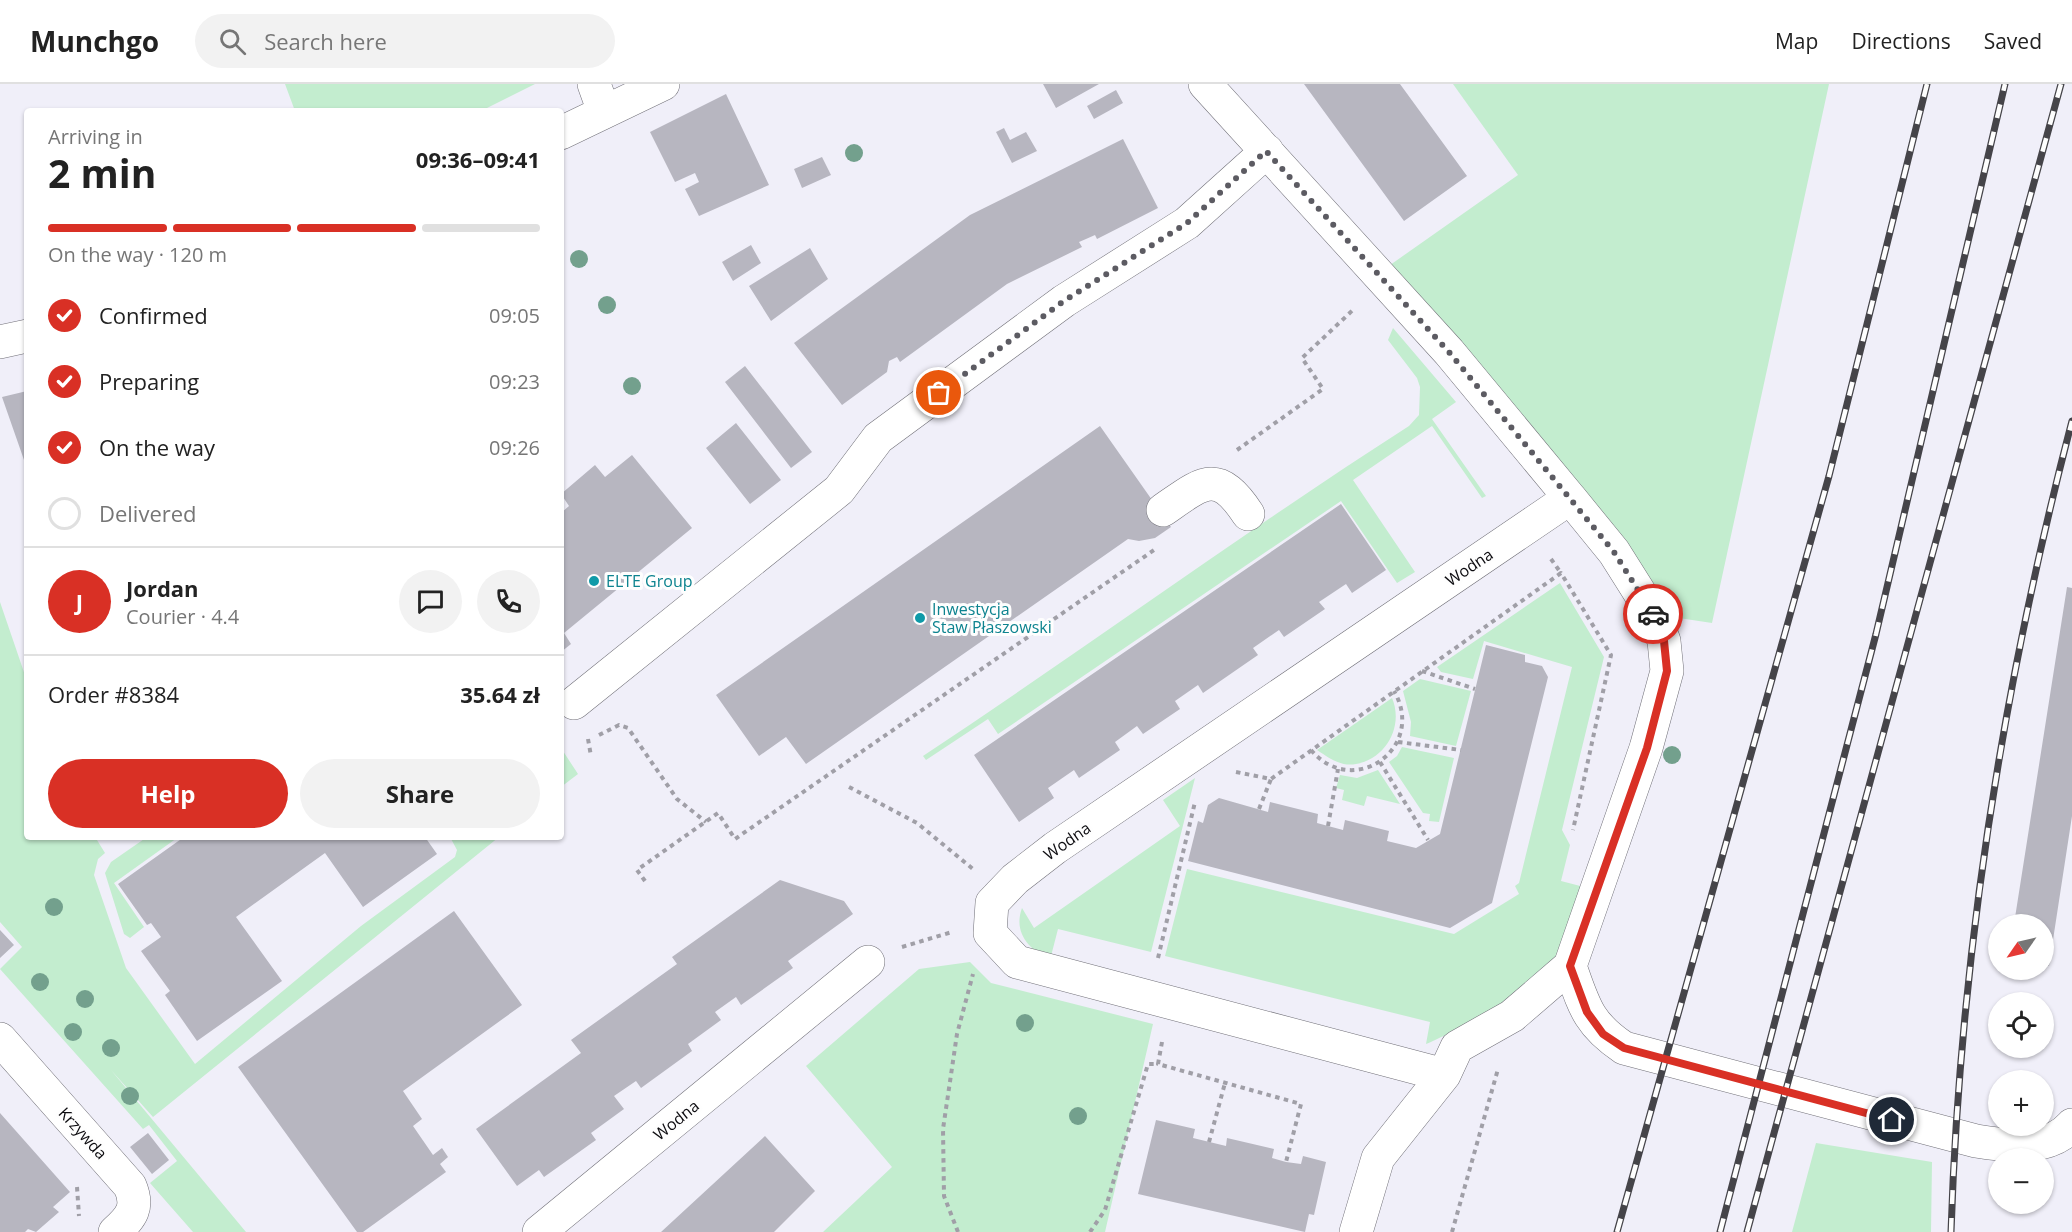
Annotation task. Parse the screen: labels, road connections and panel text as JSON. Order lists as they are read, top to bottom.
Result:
{
  "streets": {
    "street": ["Wodna", "Krzywda"]
  },
  "places": ["ELTE Group", "Inwestycja Staw Płaszowski"],
  "north": "bottom left",
  "page": {
    "header": "Munchgo",
    "search": "Search here",
    "nav": ["Map", "Directions", "Saved"],
    "heading": ["2 min", "Arriving in", "09:36–09:41"],
    "panel": [
      "Jordan",
      "Courier · 4.4",
      "Order #8384",
      "35.64 zł"
    ],
    "bar": "On the way · 120 m",
    "list": [
      ["Confirmed", "09:05"],
      ["Preparing", "09:23"],
      ["On the way", "09:26"],
      "Delivered"
    ],
    "round": "J",
    "buttons": ["Help", "Share"],
    "map_buttons": ["+", "−"]
  }
}
